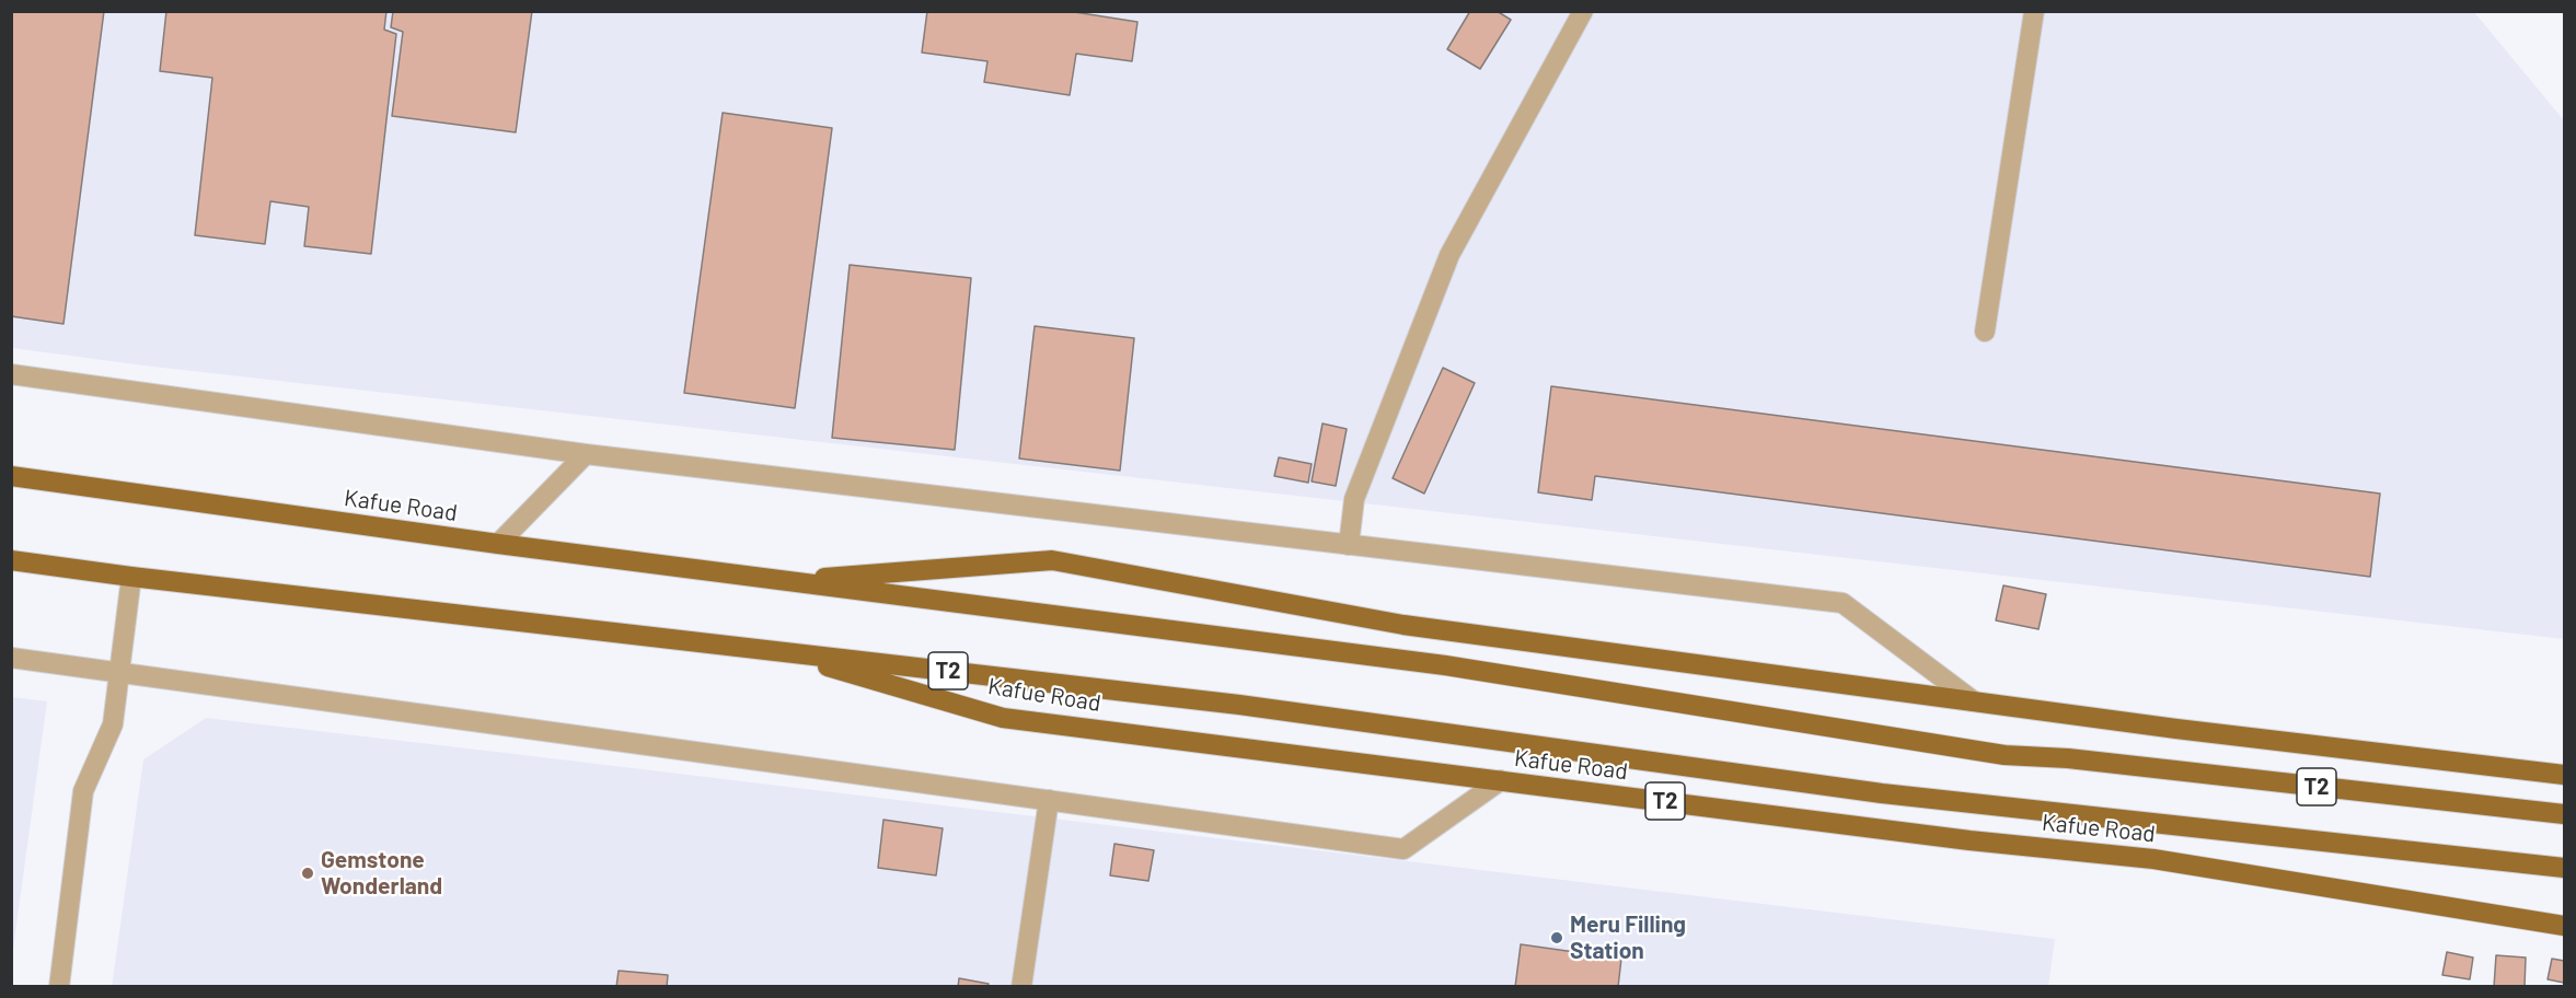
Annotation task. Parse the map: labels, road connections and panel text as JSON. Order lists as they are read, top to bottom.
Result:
{
  "streets": {
    "main road": ["Kafue Road", "T2"]
  },
  "places": ["Gemstone Wonderland", "Meru Filling Station"]
}
